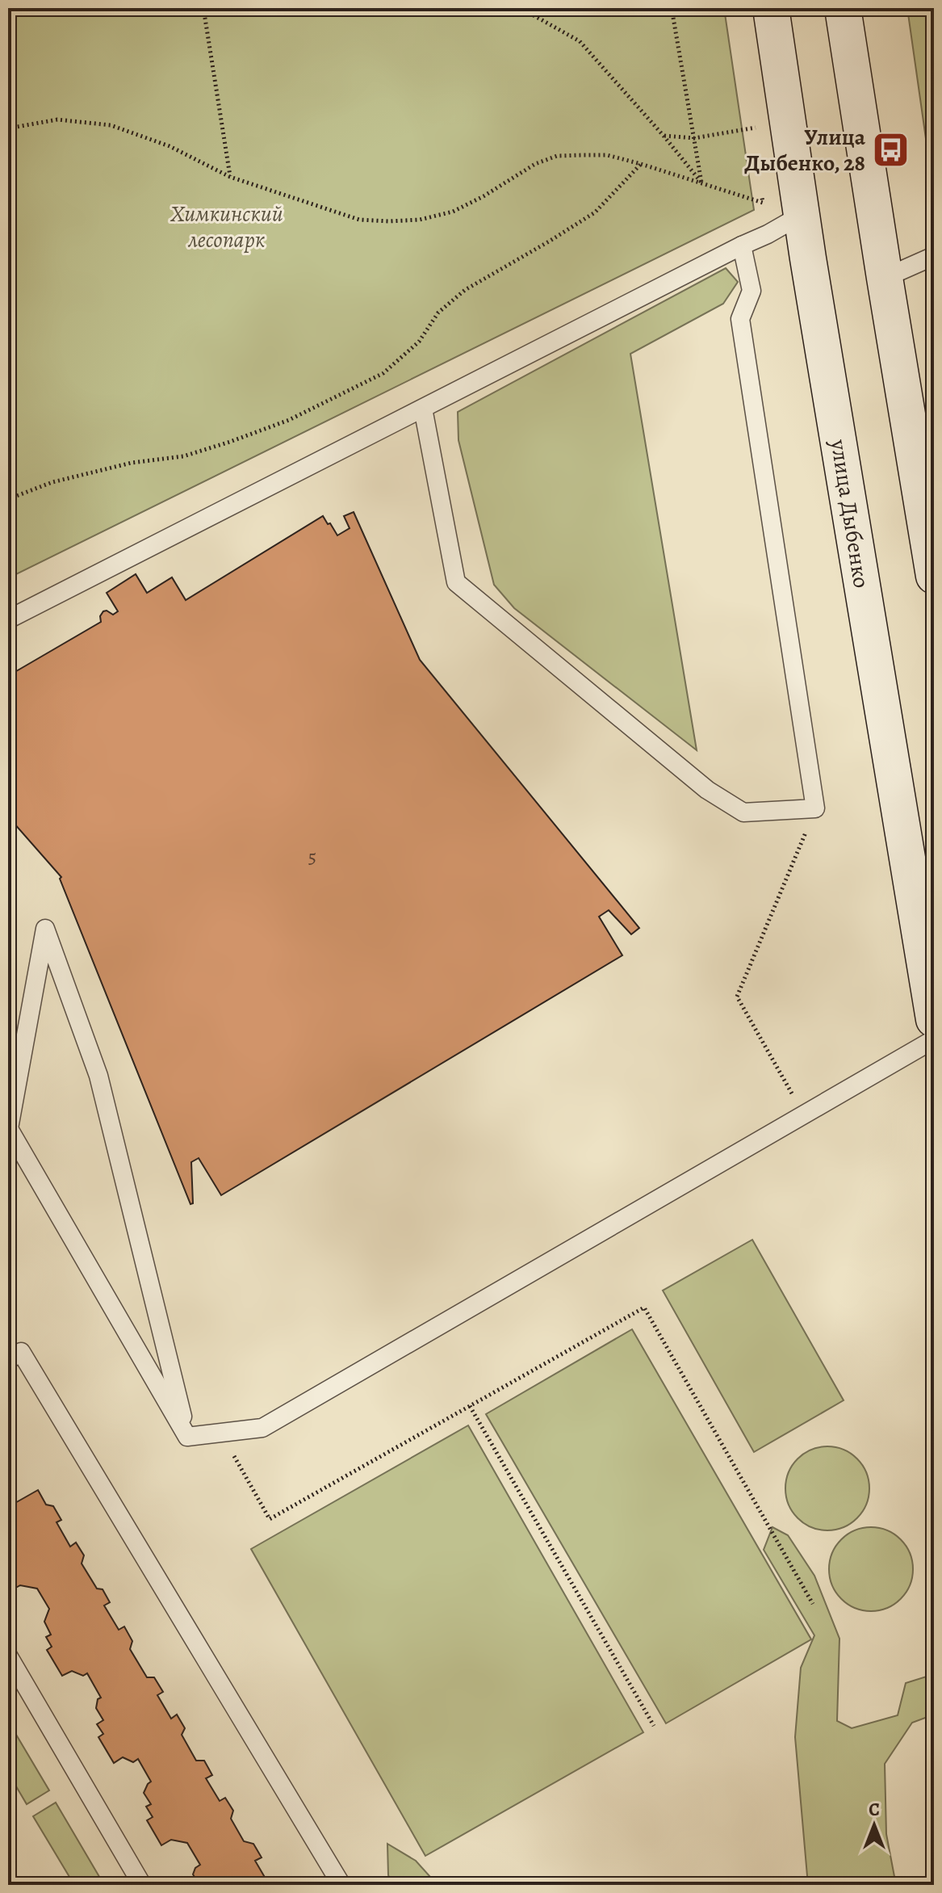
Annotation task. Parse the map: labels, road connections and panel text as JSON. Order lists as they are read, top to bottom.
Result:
{
  "streets": {
    "main road": ["улица Дыбенко"]
  },
  "parks": ["Химкинский лесопарк"],
  "places": {
    "bus stop": ["Улица Дыбенко, 28"]
  },
  "house_numbers": ["5"],
  "north": "top"
}
